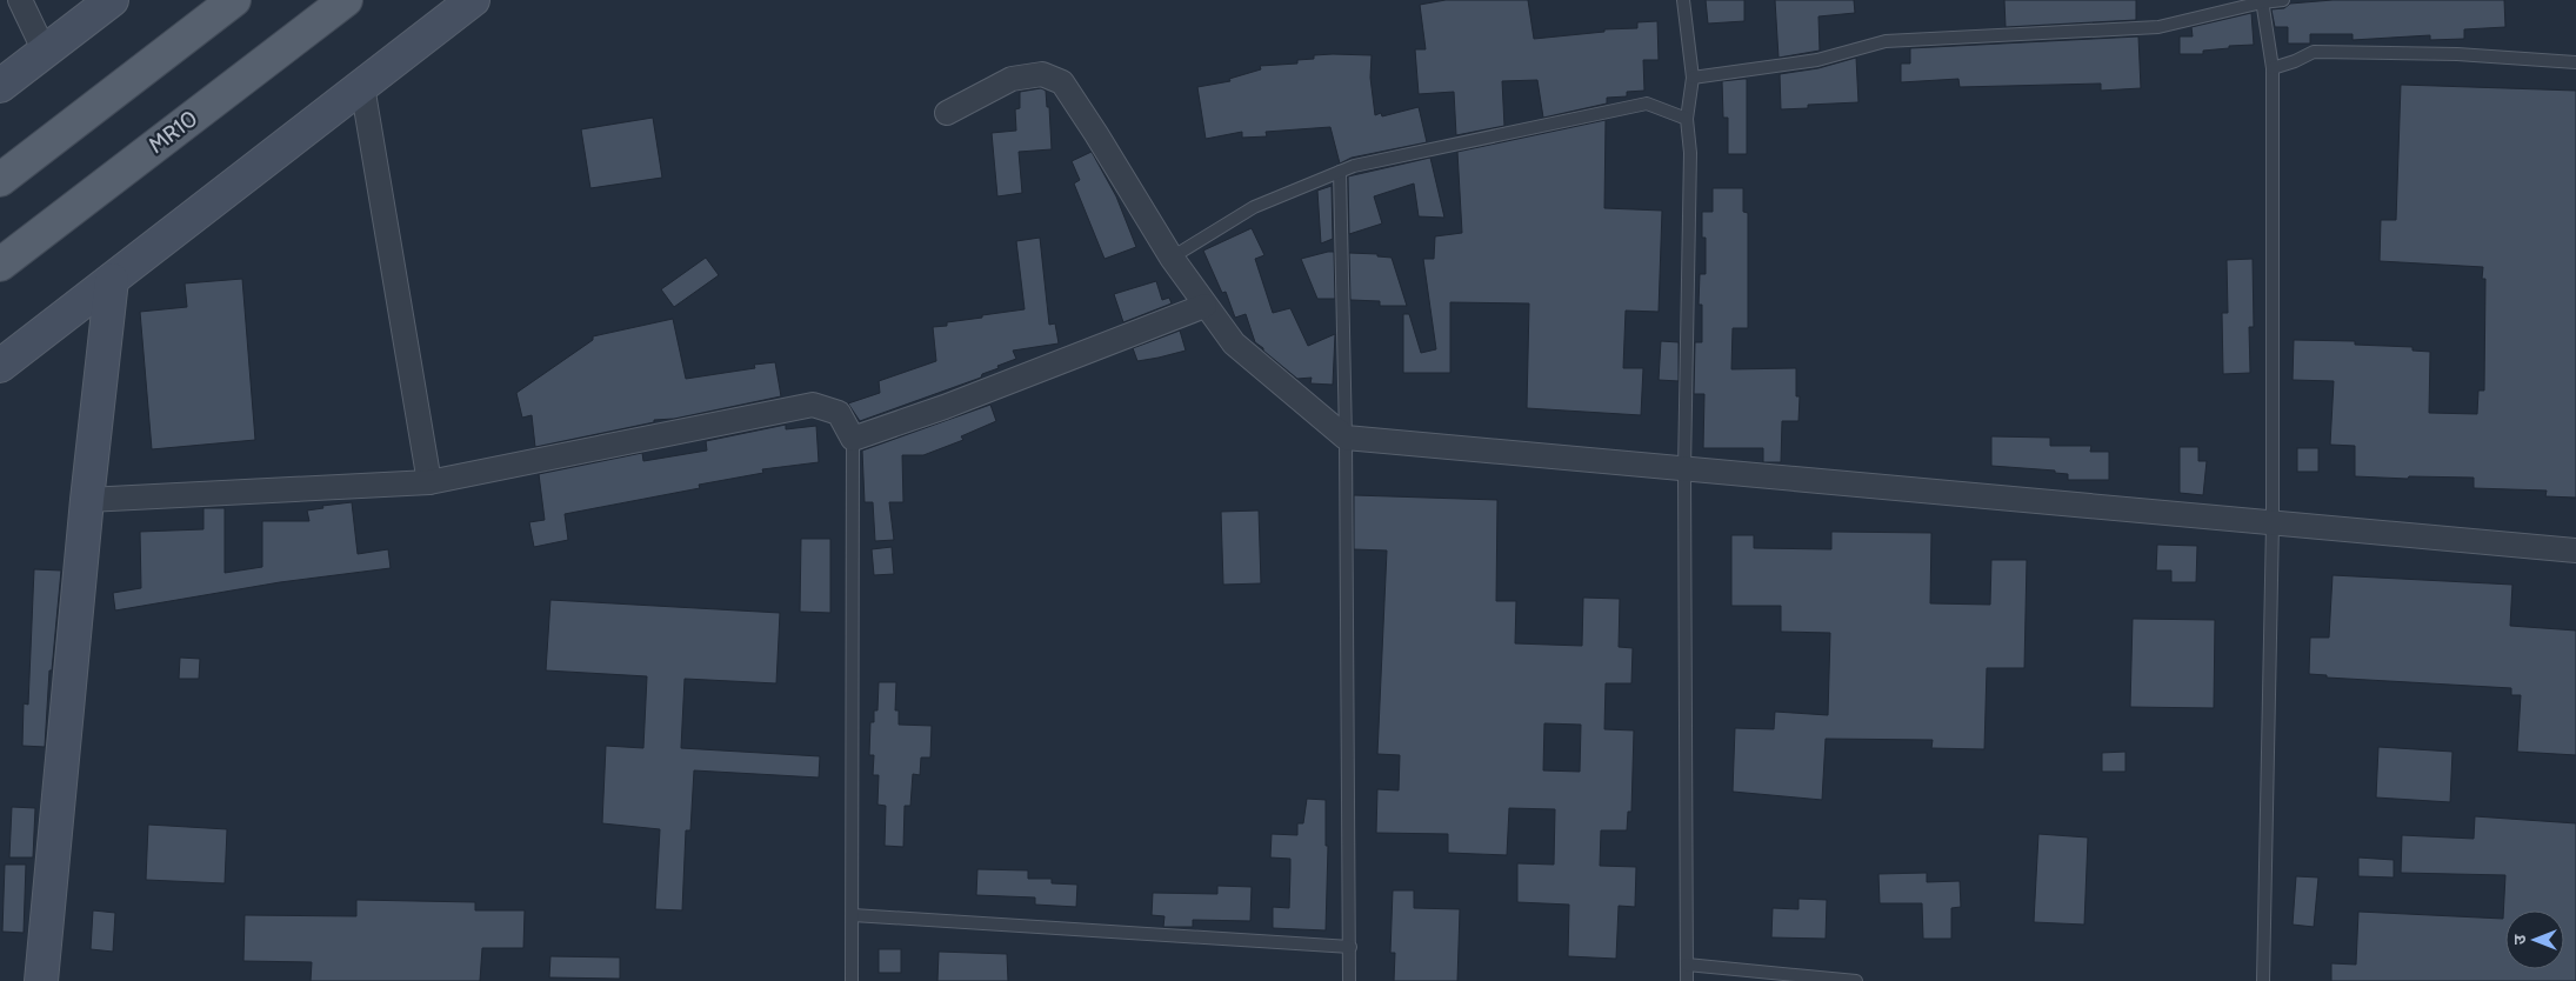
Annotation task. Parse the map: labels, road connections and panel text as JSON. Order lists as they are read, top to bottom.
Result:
{
  "streets": {
    "main road": ["MR10"]
  },
  "north": "left"
}
